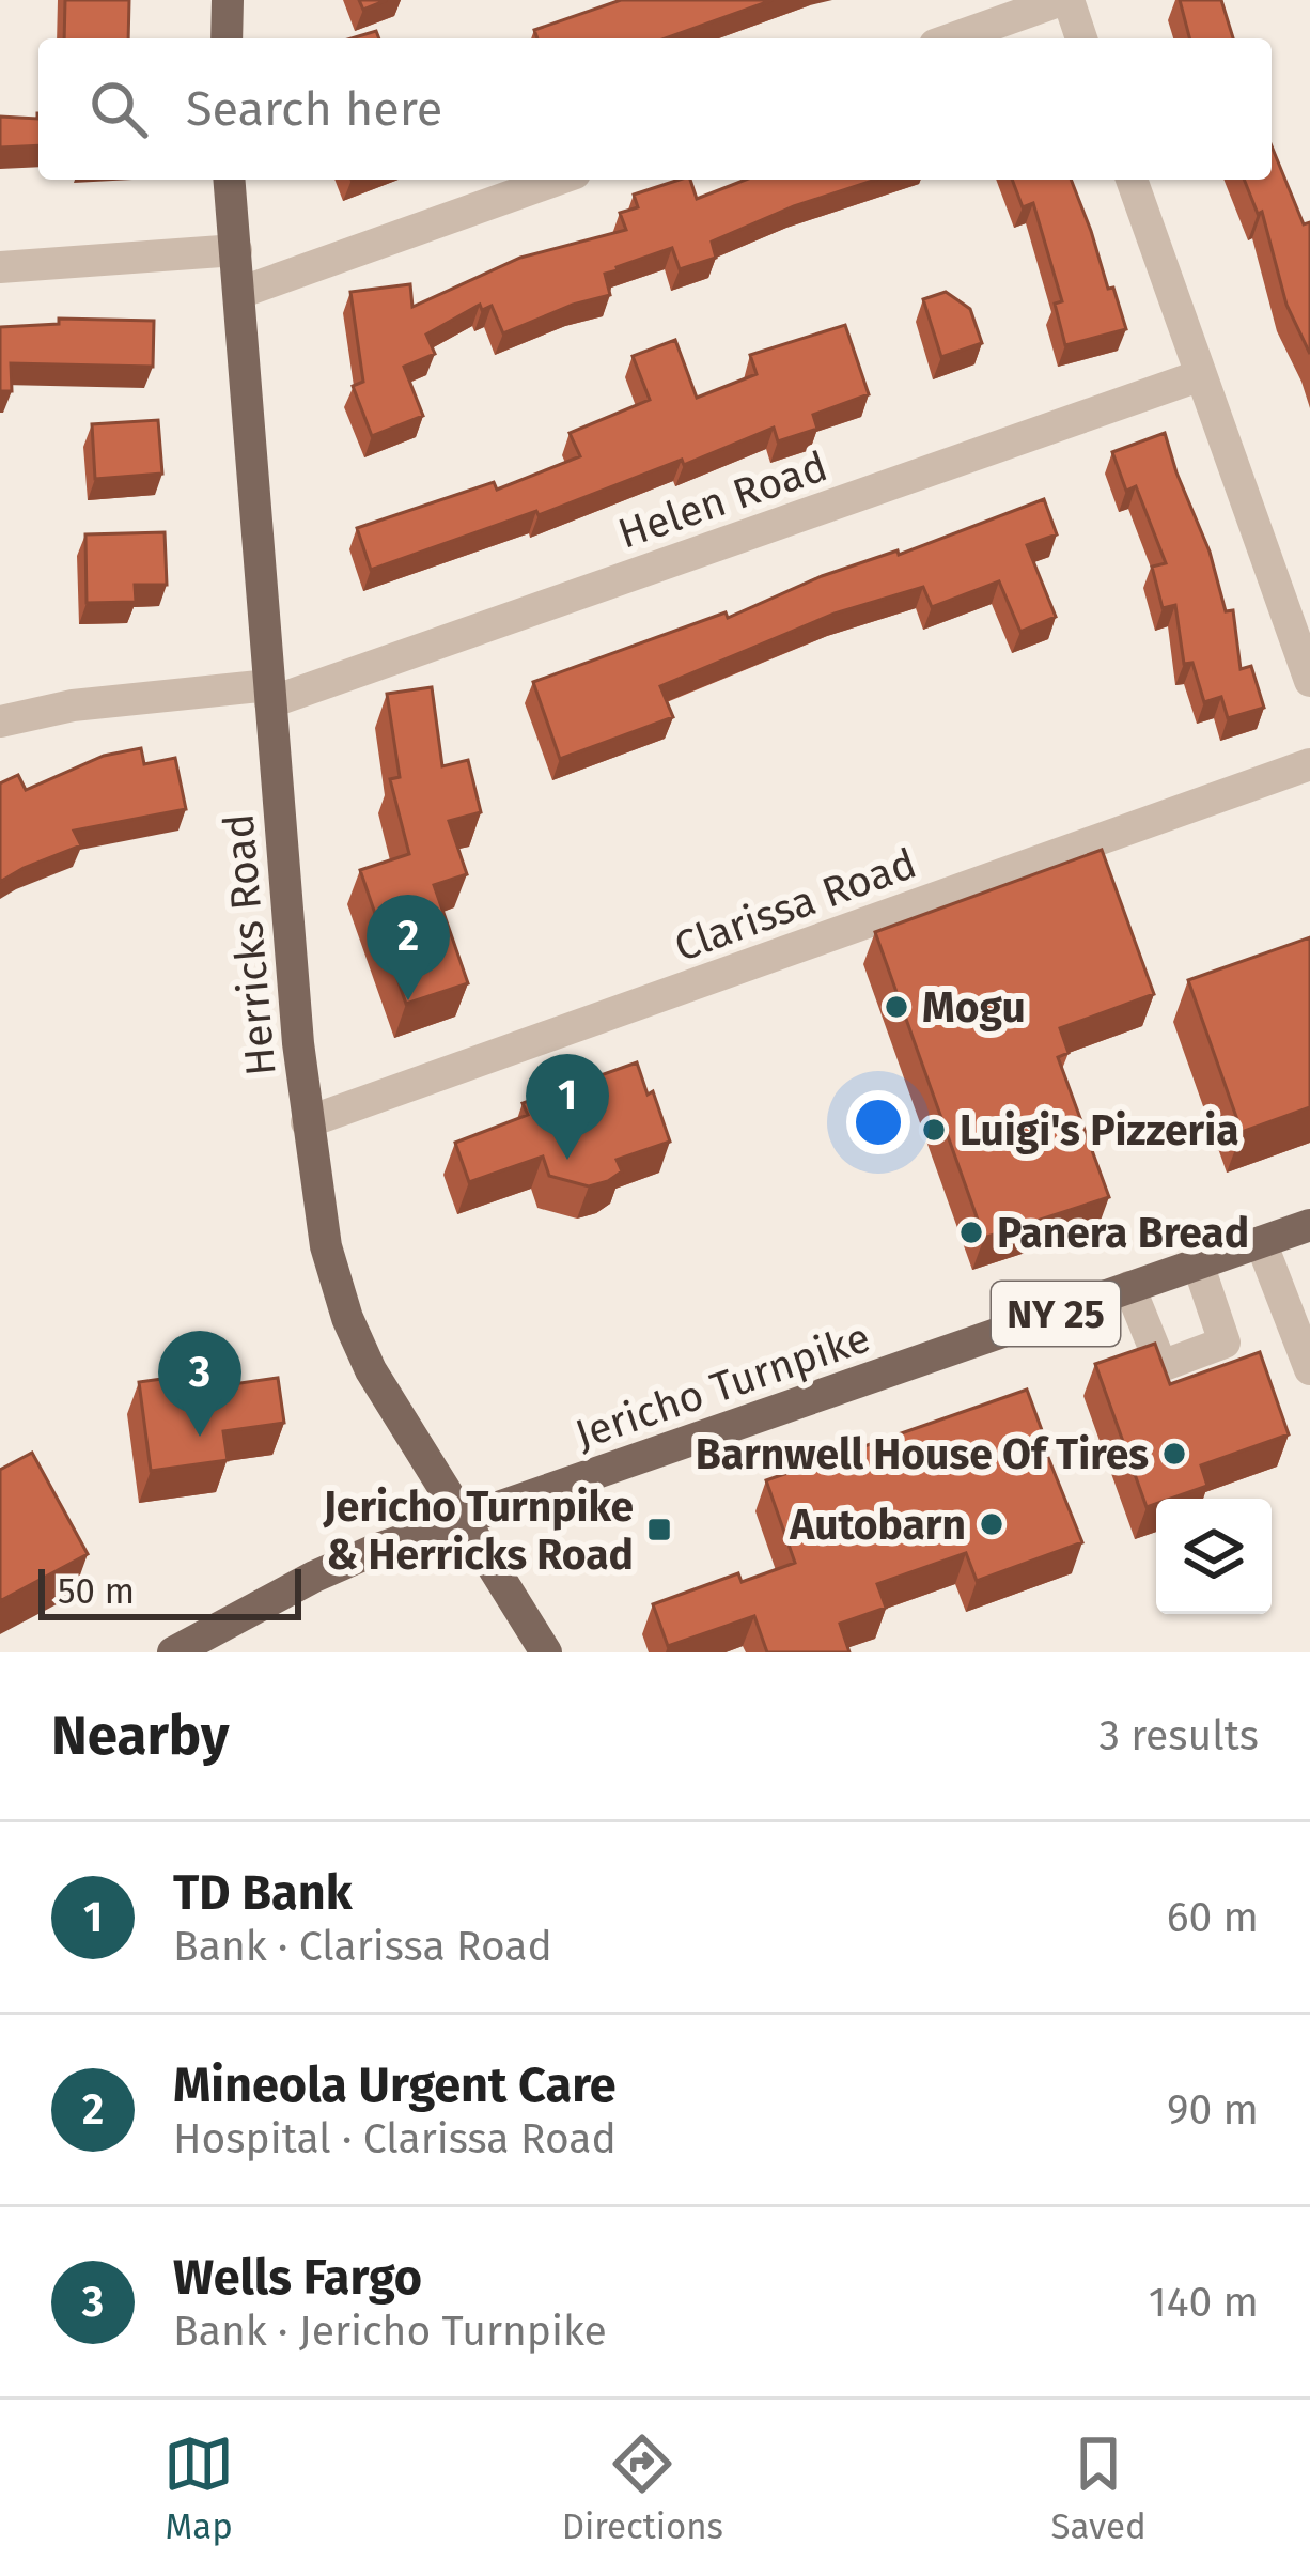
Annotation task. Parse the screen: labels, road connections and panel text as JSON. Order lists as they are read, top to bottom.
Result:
{
  "streets": {
    "main road": ["Herricks Road", "NY 25", "Jericho Turnpike"],
    "street": ["Helen Road", "Clarissa Road"]
  },
  "crossings": [
    ["Helen Road", "Herricks Road"],
    ["Clarissa Road", "Herricks Road"],
    ["Herricks Road", "Jericho Turnpike"]
  ],
  "places": {
    "other": [
      "Mogu",
      "Luigi's Pizzeria",
      "Panera Bread",
      "Barnwell House Of Tires",
      "Autobarn"
    ],
    "transit": ["Jericho Turnpike & Herricks Road"]
  },
  "scale_bar": "50 m",
  "page": {
    "search": "Search here",
    "pins": ["2", "1", "3"],
    "scale": "50 m",
    "heading": ["Nearby", "3 results"],
    "list": [
      {
        "mark": "1",
        "name": "TD Bank",
        "note": "Bank · Clarissa Road",
        "value": "60 m"
      },
      {
        "mark": "2",
        "name": "Mineola Urgent Care",
        "note": "Hospital · Clarissa Road",
        "value": "90 m"
      },
      {
        "mark": "3",
        "name": "Wells Fargo",
        "note": "Bank · Jericho Turnpike",
        "value": "140 m"
      }
    ],
    "nav": ["Map", "Directions", "Saved"]
  }
}
